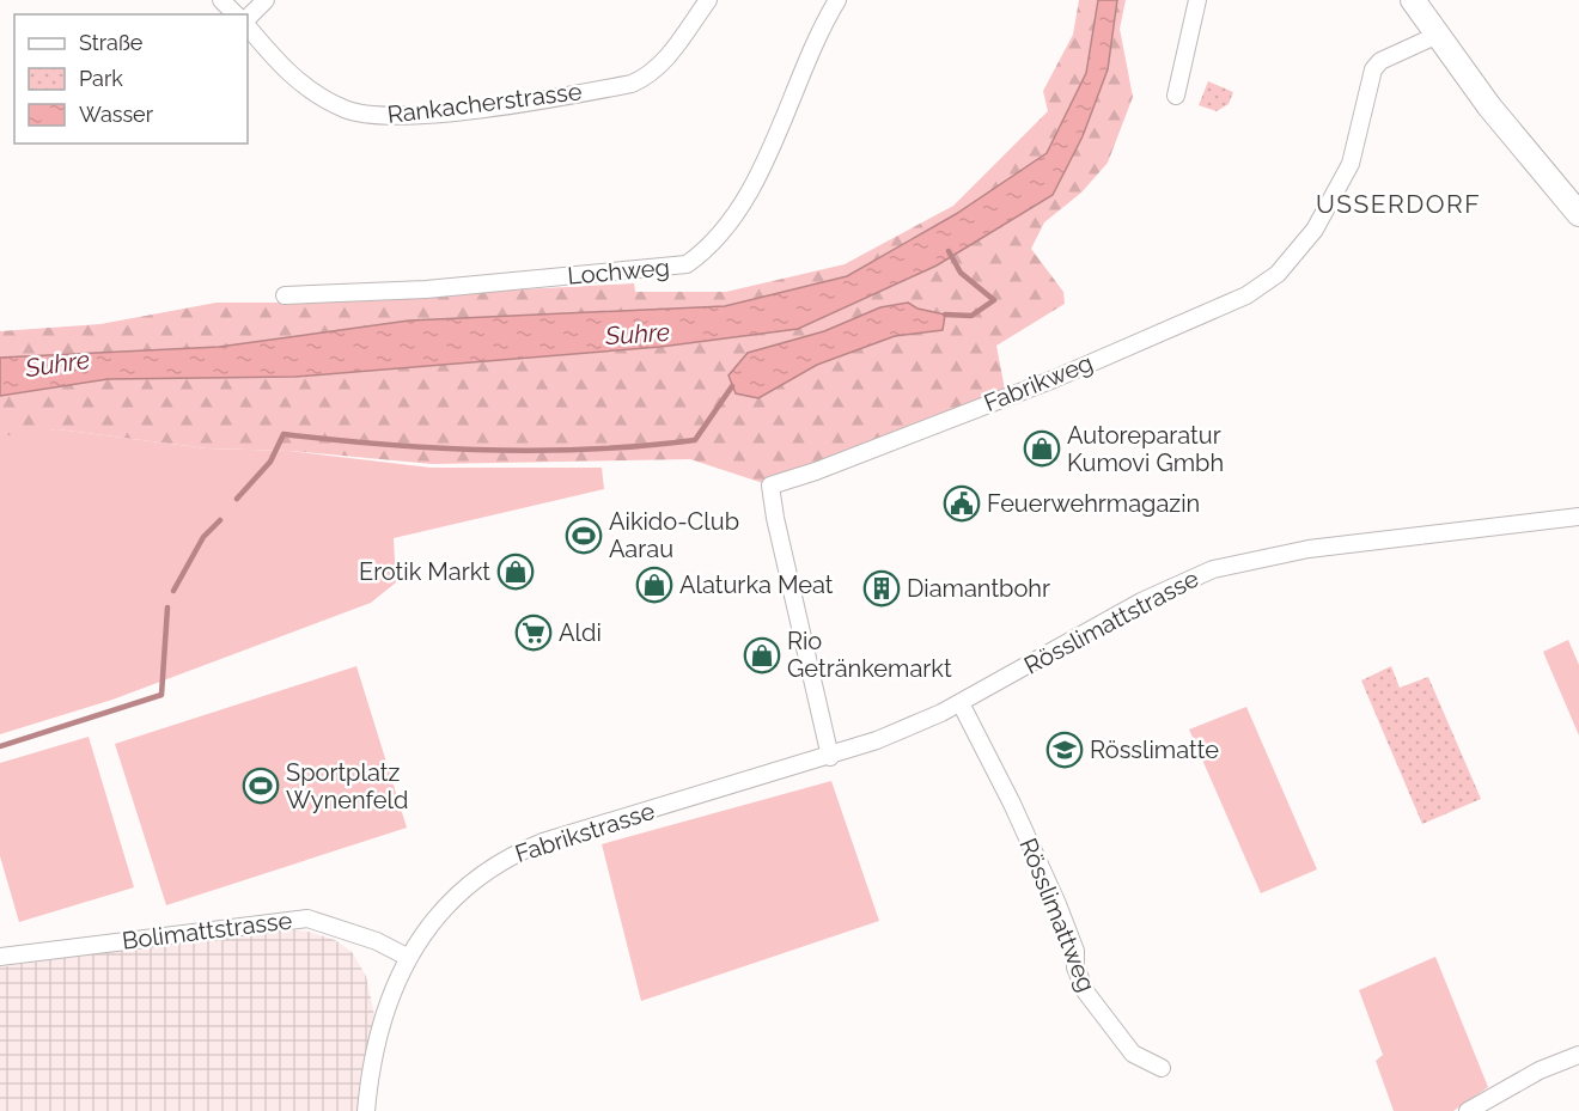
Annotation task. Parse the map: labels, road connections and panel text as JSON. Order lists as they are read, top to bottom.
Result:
{
  "streets": {
    "street": [
      "Rankacherstrasse",
      "Lochweg",
      "Fabrikweg",
      "Rösslimattstrasse",
      "Fabrikstrasse",
      "Rösslimattweg",
      "Bolimattstrasse"
    ]
  },
  "crossings": [
    ["Fabrikweg", "Rösslimattstrasse"],
    ["Fabrikweg", "Fabrikstrasse"],
    ["Rösslimattstrasse", "Fabrikstrasse"],
    ["Rösslimattstrasse", "Rösslimattweg"],
    ["Fabrikstrasse", "Bolimattstrasse"]
  ],
  "districts": ["USSERDORF"],
  "water": ["Suhre"],
  "places": {
    "shop": [
      "Autoreparatur Kumovi Gmbh",
      "Erotik Markt",
      "Alaturka Meat",
      "Rio Getränkemarkt"
    ],
    "public building": ["Feuerwehrmagazin"],
    "sports": ["Aikido-Club Aarau", "Sportplatz Wynenfeld"],
    "building": ["Diamantbohr"],
    "supermarket": ["Aldi"],
    "school or university": ["Rösslimatte"]
  },
  "legend": ["Straße", "Park", "Wasser"]
}
